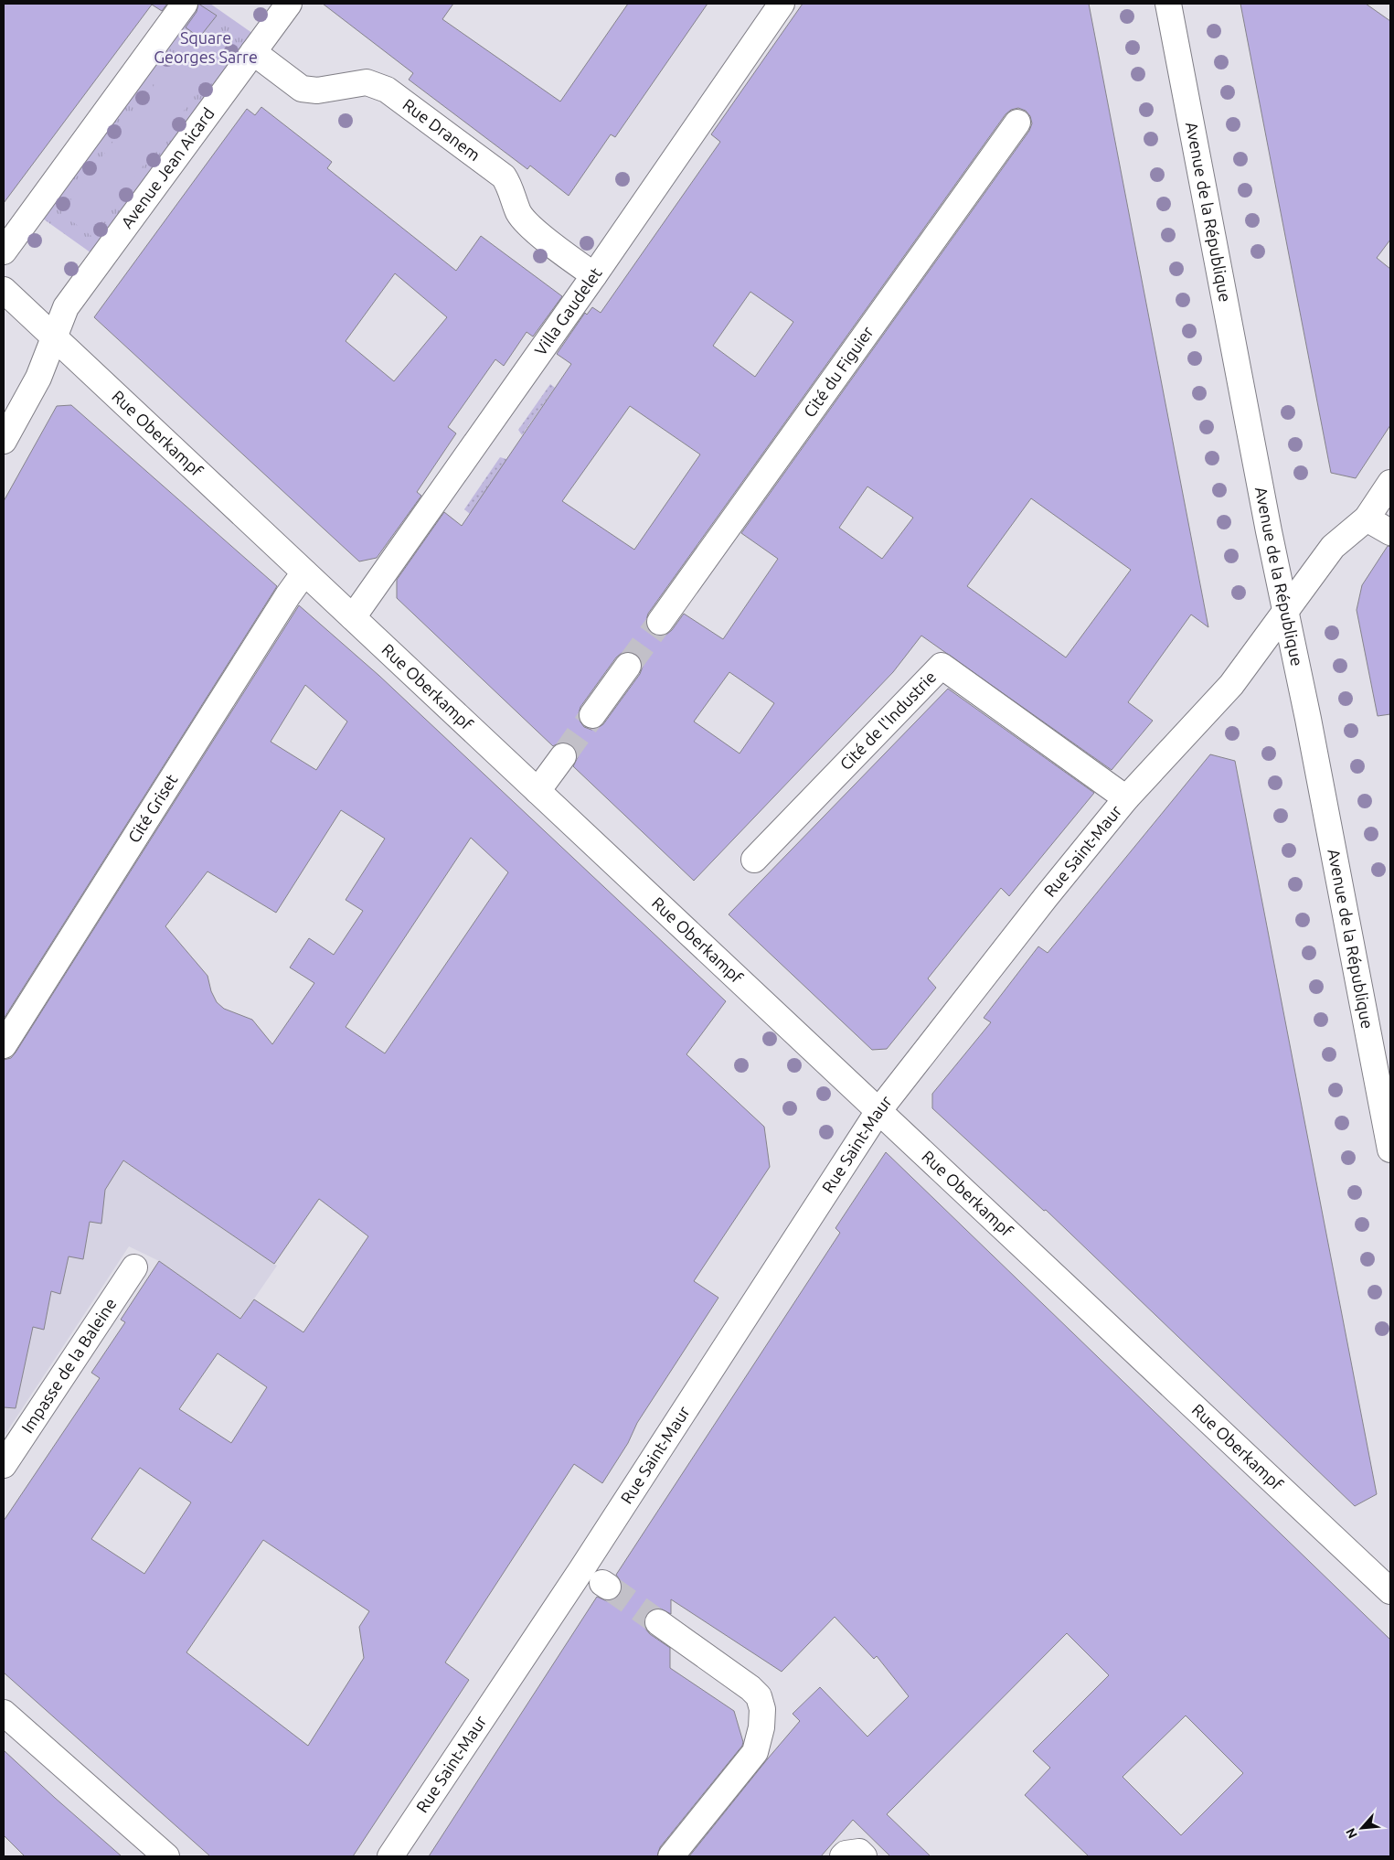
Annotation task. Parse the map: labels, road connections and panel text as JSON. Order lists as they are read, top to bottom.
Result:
{
  "streets": {
    "street": [
      "Rue Dranem",
      "Avenue Jean Aicard",
      "Avenue de la République",
      "Villa Gaudelet",
      "Cité du Figuier",
      "Rue Oberkampf",
      "Cité de l'Industrie",
      "Cité Griset",
      "Rue Saint-Maur",
      "Impasse de la Baleine"
    ]
  },
  "crossings": [
    ["Rue Dranem", "Avenue Jean Aicard"],
    ["Rue Dranem", "Villa Gaudelet"],
    ["Avenue Jean Aicard", "Rue Oberkampf"],
    ["Avenue de la République", "Rue Saint-Maur"],
    ["Villa Gaudelet", "Rue Oberkampf"],
    ["Rue Oberkampf", "Cité Griset"],
    ["Rue Oberkampf", "Rue Saint-Maur"],
    ["Cité de l'Industrie", "Rue Saint-Maur"]
  ],
  "parks": ["Square Georges Sarre"],
  "north": "bottom left"
}
